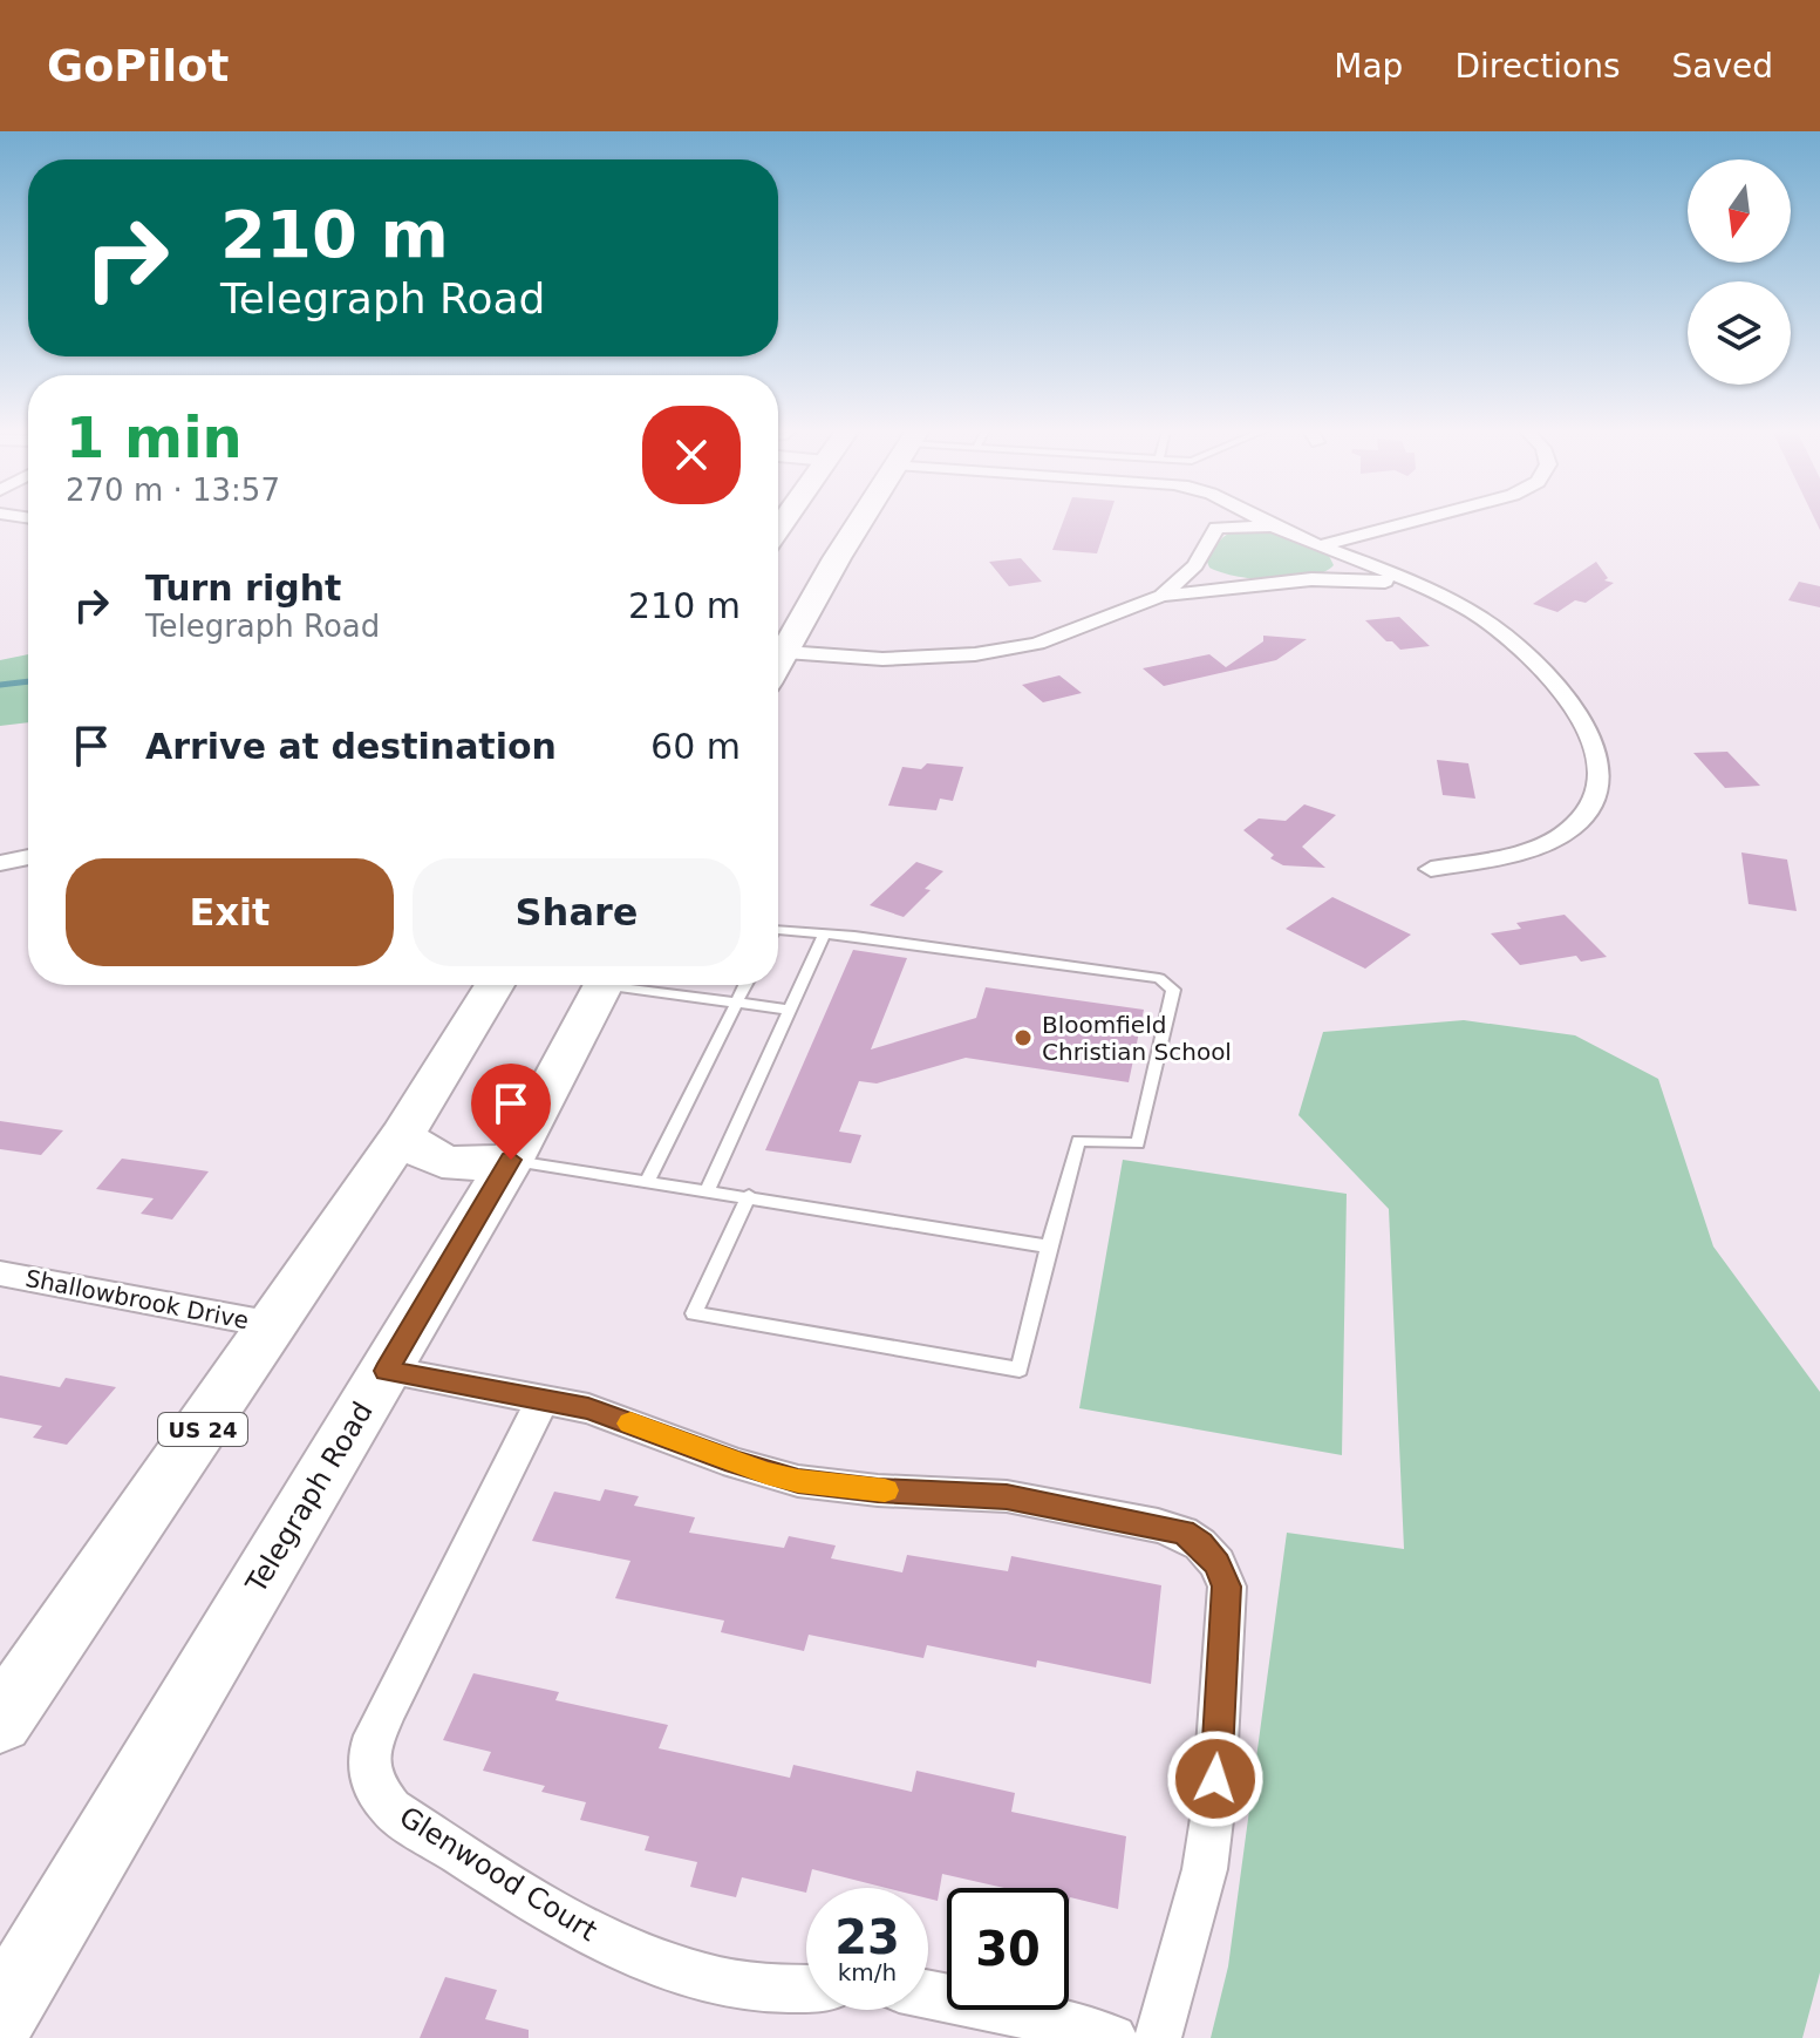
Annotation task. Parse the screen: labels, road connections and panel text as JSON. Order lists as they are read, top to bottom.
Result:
{
  "streets": {
    "highway": ["US 24", "Telegraph Road"],
    "street": ["Shallowbrook Drive", "Glenwood Court"]
  },
  "crossings": [
    ["Shallowbrook Drive", "US 24"]
  ],
  "places": ["Bloomfield Christian School"],
  "north": "bottom",
  "page": {
    "header": "GoPilot",
    "nav": ["Map", "Directions", "Saved"],
    "turn": ["210 m", "Telegraph Road"],
    "heading": ["1 min", "270 m · 13:57"],
    "list": [
      {
        "name": "Turn right",
        "note": "Telegraph Road",
        "value": "210 m"
      },
      {
        "name": "Arrive at destination",
        "value": "60 m"
      }
    ],
    "buttons": ["Exit", "Share"],
    "speed": "23 km/h",
    "limit": "30"
  }
}
